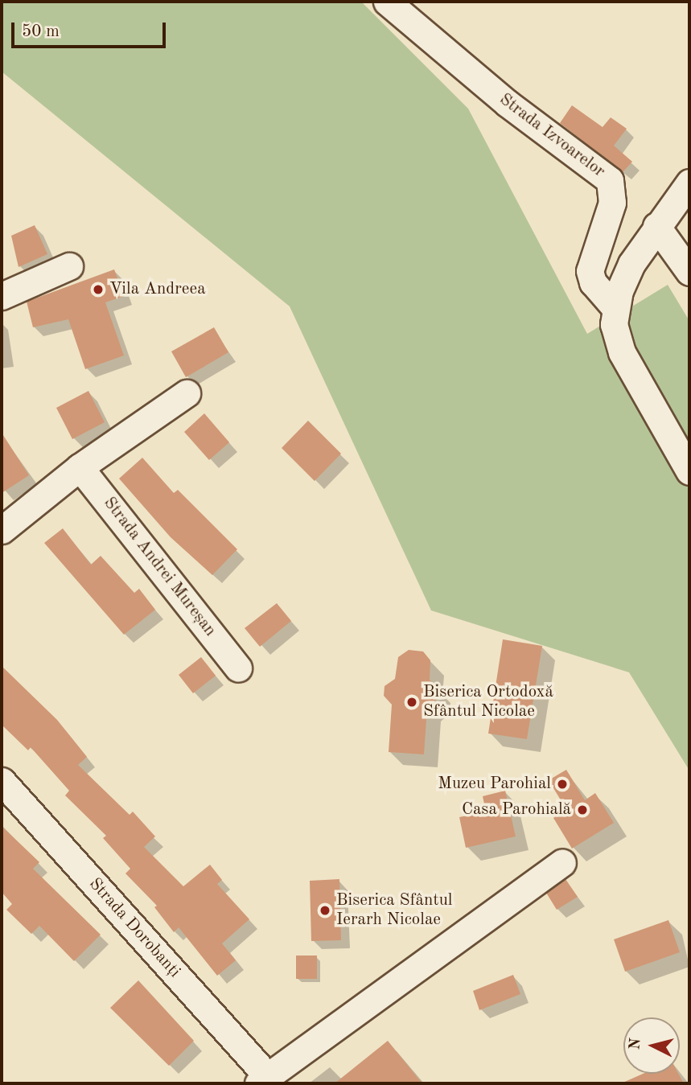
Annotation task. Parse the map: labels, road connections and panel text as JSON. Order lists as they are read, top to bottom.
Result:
{
  "streets": {
    "street": ["Strada Izvoarelor", "Strada Andrei Mureșan", "Strada Dorobanți"]
  },
  "places": [
    "Vila Andreea",
    "Biserica Ortodoxă Sfântul Nicolae",
    "Muzeu Parohial",
    "Casa Parohială",
    "Biserica Sfântul Ierarh Nicolae"
  ],
  "scale_bar": "50 m",
  "north": "left"
}
